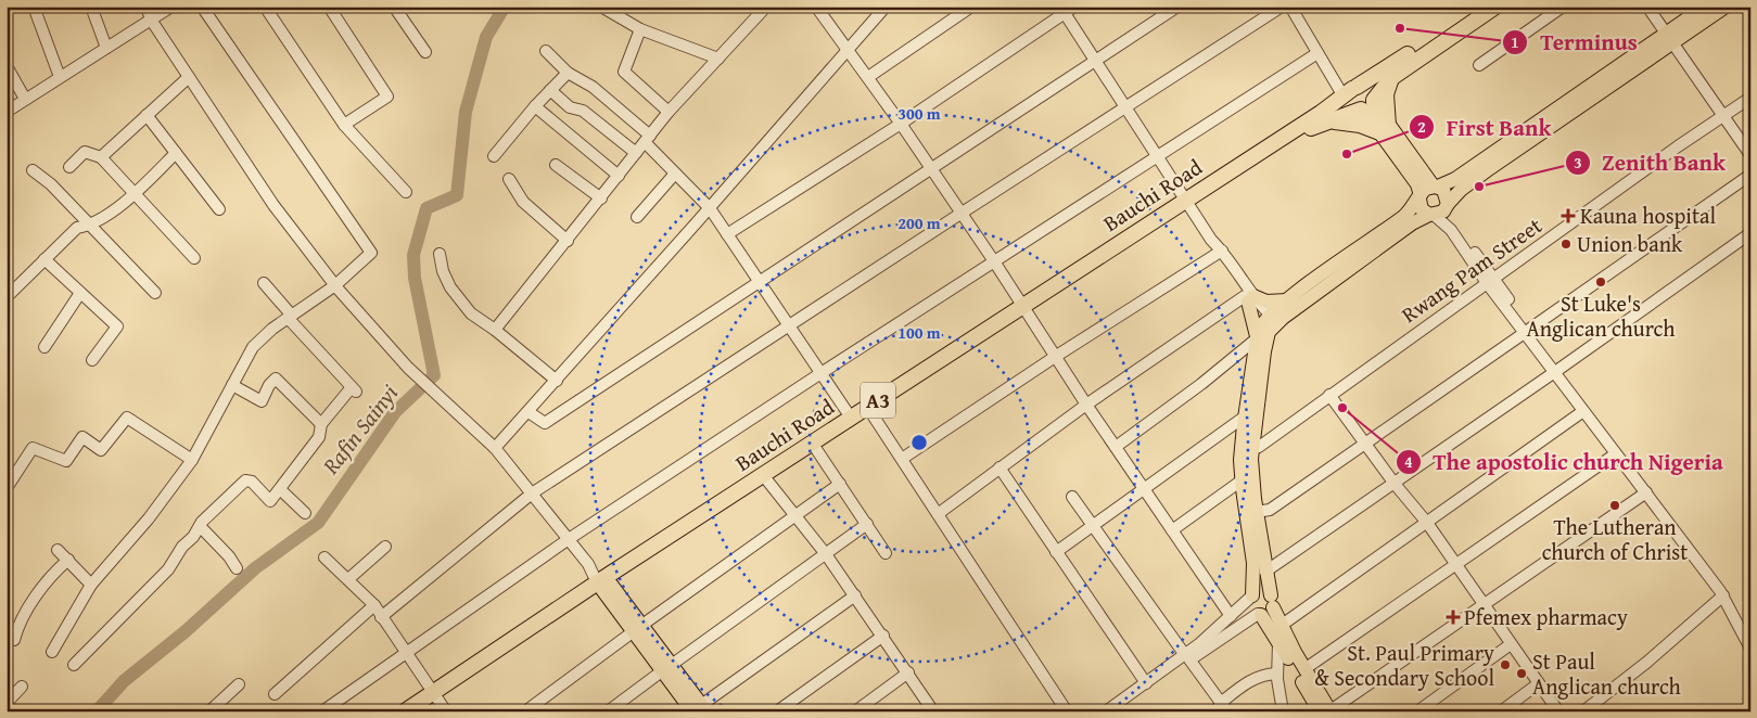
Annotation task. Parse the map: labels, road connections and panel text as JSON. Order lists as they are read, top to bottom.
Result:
{
  "streets": {
    "highway": ["Bauchi Road", "A3"],
    "street": ["Rwang Pam Street"]
  },
  "crossings": [
    ["Bauchi Road", "A3"]
  ],
  "water": ["Rafin Sainyi"],
  "places": {
    "other": [
      "Terminus",
      "First Bank",
      "Zenith Bank",
      "Union bank",
      "St Luke's Anglican church",
      "The apostolic church Nigeria",
      "The Lutheran church of Christ",
      "St. Paul Primary & Secondary School",
      "St Paul Anglican church"
    ],
    "health": ["Kauna hospital", "Pfemex pharmacy"]
  },
  "rings": ["300 m", "200 m", "100 m"]
}
